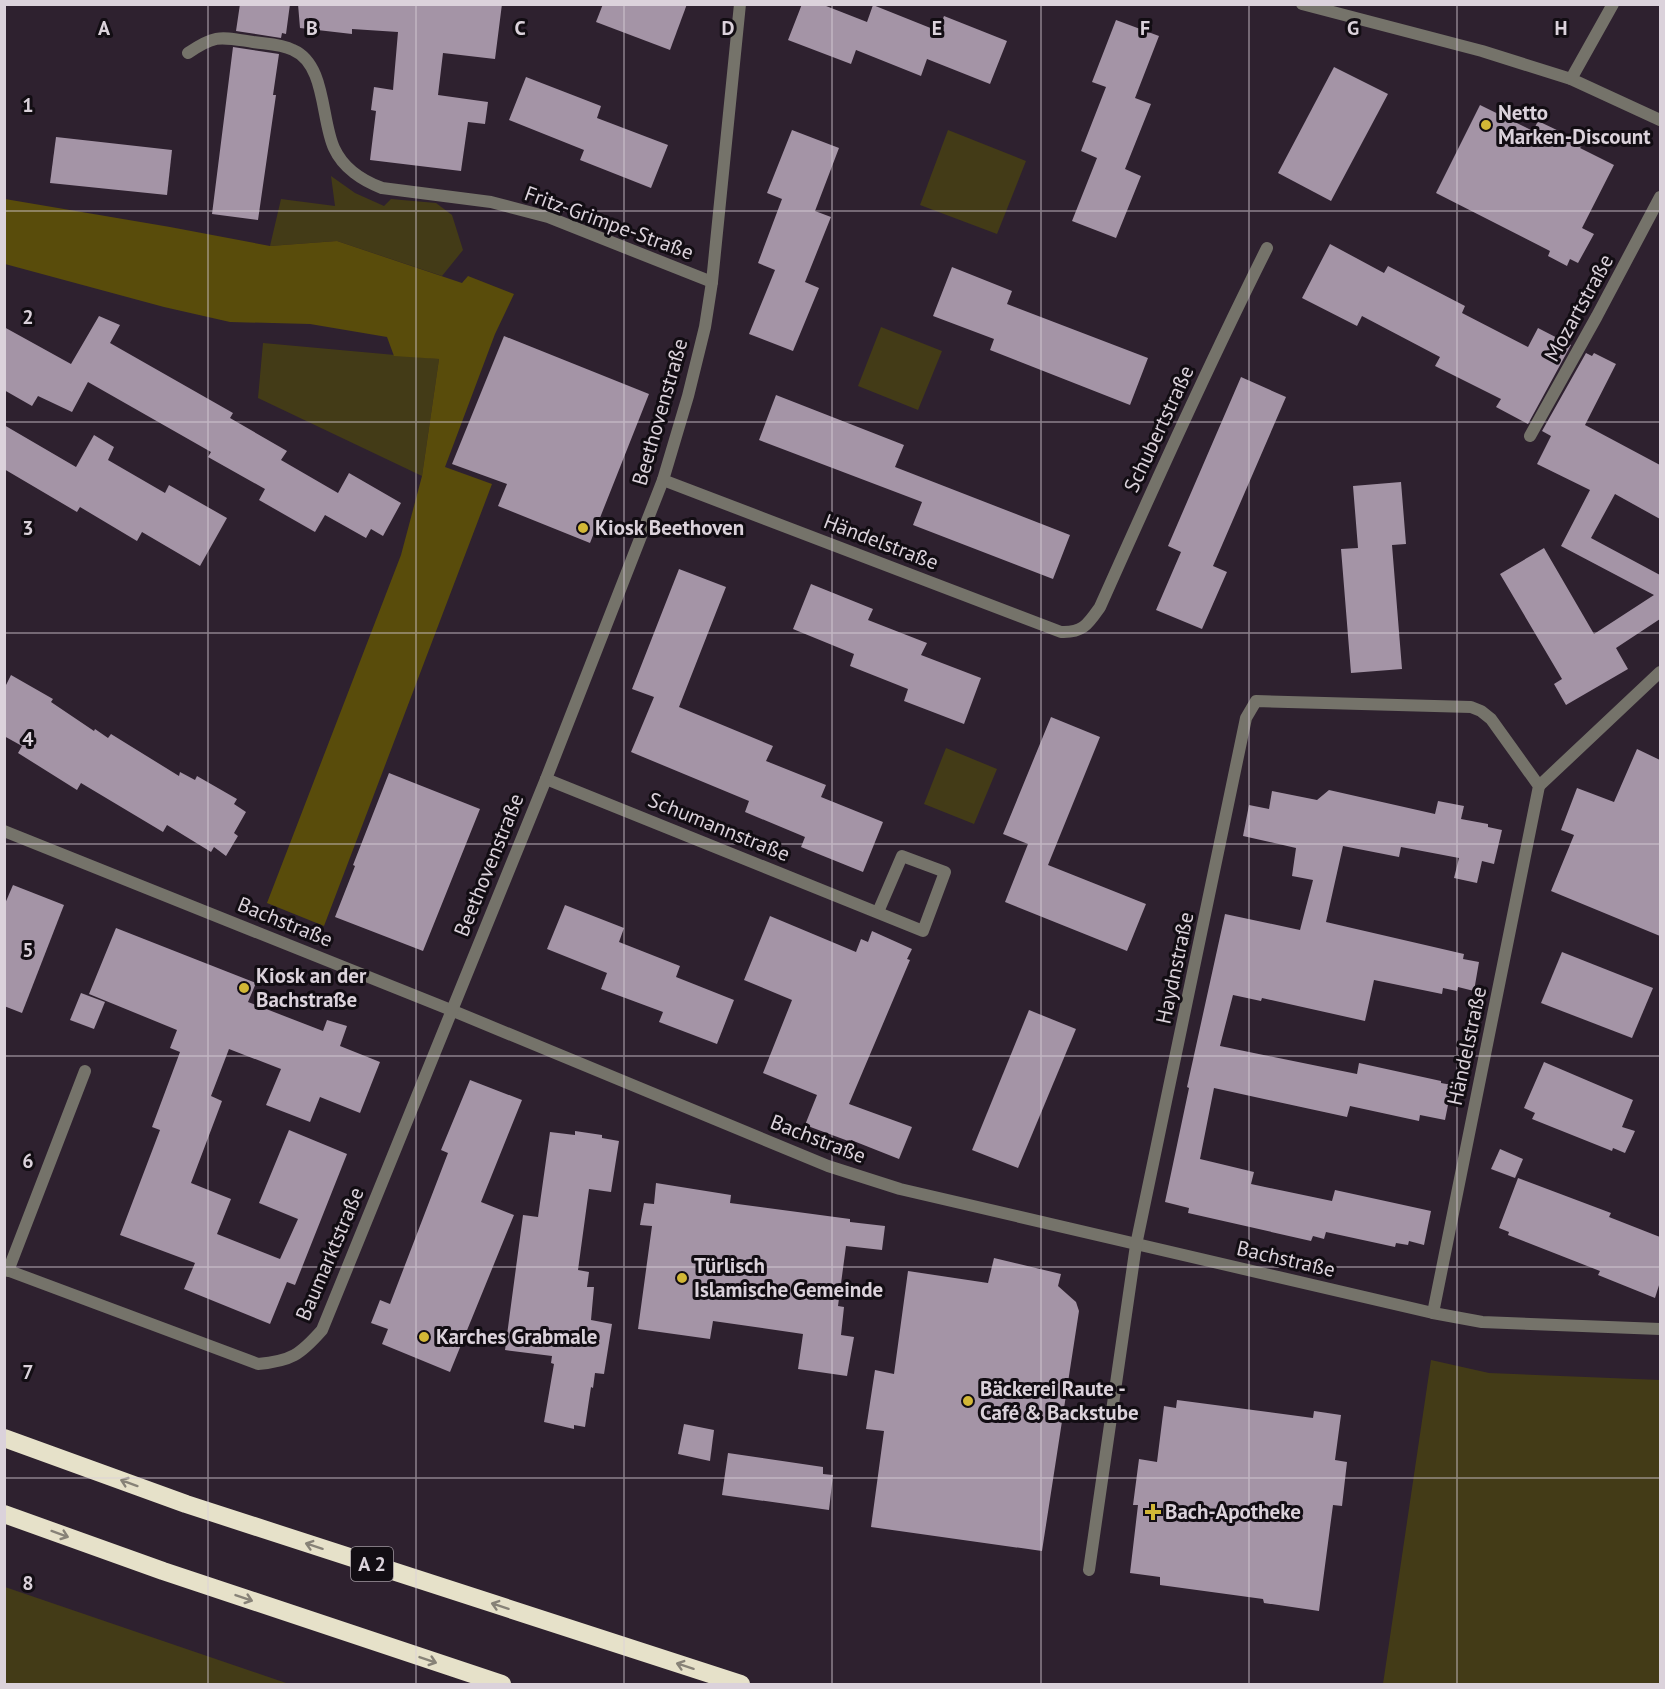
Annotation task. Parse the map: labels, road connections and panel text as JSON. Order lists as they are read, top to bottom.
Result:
{
  "streets": {
    "highway": ["A 2"],
    "street": [
      "Fritz-Grimpe-Straße",
      "Mozartstraße",
      "Beethovenstraße",
      "Schubertstraße",
      "Händelstraße",
      "Schumannstraße",
      "Bachstraße",
      "Haydnstraße",
      "Baumarktstraße"
    ]
  },
  "crossings": [
    ["Fritz-Grimpe-Straße", "Beethovenstraße"],
    ["Beethovenstraße", "Händelstraße"],
    ["Beethovenstraße", "Schumannstraße"],
    ["Beethovenstraße", "Bachstraße"],
    ["Beethovenstraße", "Baumarktstraße"],
    ["Schubertstraße", "Händelstraße"],
    ["Händelstraße", "Bachstraße"],
    ["Händelstraße", "Haydnstraße"],
    ["Bachstraße", "Haydnstraße"],
    ["Bachstraße", "Baumarktstraße"]
  ],
  "places": {
    "other": [
      "Netto Marken-Discount",
      "Kiosk Beethoven",
      "Kiosk an der Bachstraße",
      "Türlisch Islamische Gemeinde",
      "Karches Grabmale",
      "Bäckerei Raute - Café & Backstube"
    ],
    "health": ["Bach-Apotheke"]
  },
  "grid": {
    "columns": [
      "A",
      "B",
      "C",
      "D",
      "E",
      "F",
      "G",
      "H"
    ],
    "rows": [
      "1",
      "2",
      "3",
      "4",
      "5",
      "6",
      "7",
      "8"
    ]
  }
}
